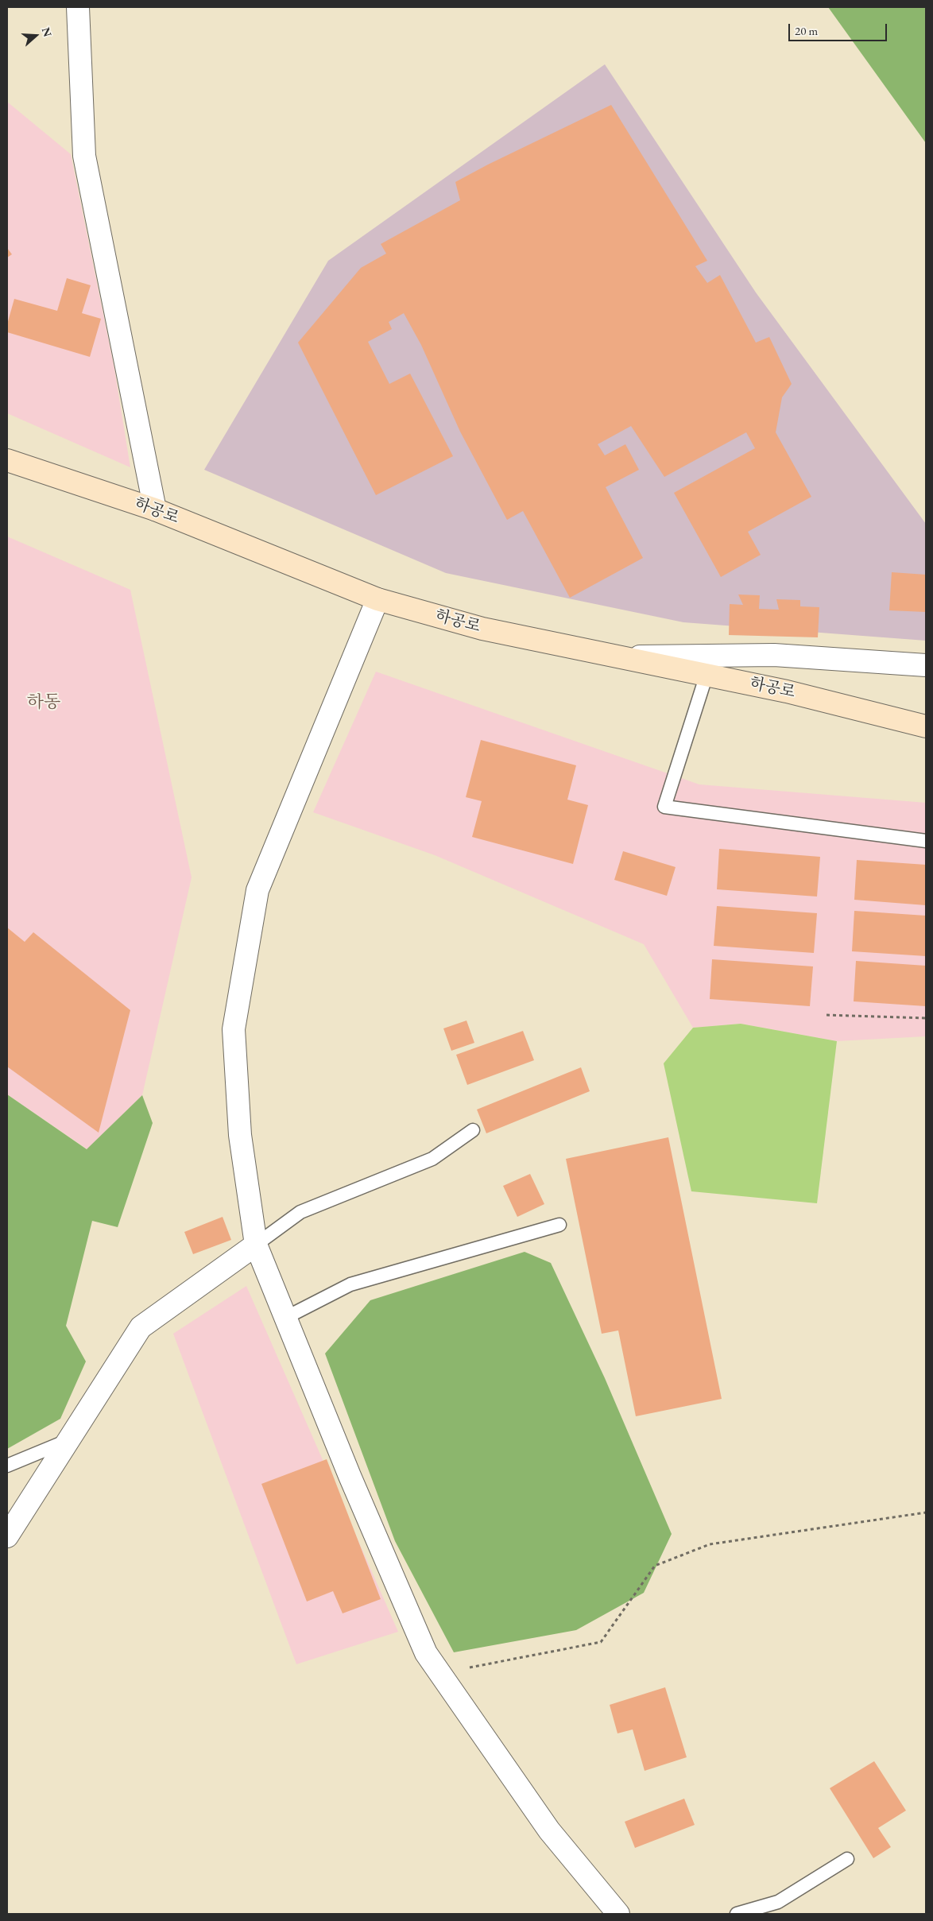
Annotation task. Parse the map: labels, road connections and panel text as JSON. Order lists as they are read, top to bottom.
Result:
{
  "streets": {
    "main road": ["하공로"]
  },
  "districts": ["하동"],
  "scale_bar": "20 m",
  "north": "right"
}
